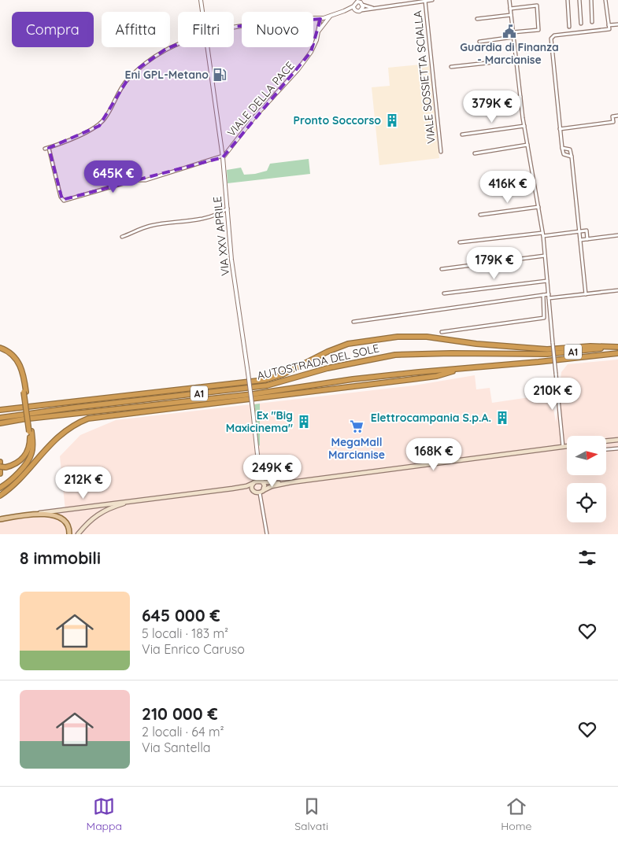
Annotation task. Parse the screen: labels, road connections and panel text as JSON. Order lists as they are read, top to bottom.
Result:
{
  "streets": {
    "highway": ["A1", "AUTOSTRADA DEL SOLE"],
    "street": ["VIALE SOSSIETTA SCIALLA", "VIALE DELLA PACE", "VIA XXV APRILE"]
  },
  "crossings": [
    ["VIALE DELLA PACE", "VIA XXV APRILE"]
  ],
  "places": {
    "public building": ["Guardia di Finanza - Marcianise"],
    "fuel station": ["Eni GPL-Metano"],
    "building": ["Pronto Soccorso", "Elettrocampania S.p.A.", "Ex \"Big Maxicinema\""],
    "supermarket": ["MegaMall Marcianise"]
  },
  "north": "right",
  "page": {
    "chip": [
      "Compra",
      "Affitta",
      "Filtri",
      "Nuovo"
    ],
    "price": [
      "379K €",
      "645K €",
      "416K €",
      "179K €",
      "210K €",
      "168K €",
      "249K €",
      "212K €"
    ],
    "heading": "8 immobili",
    "list": [
      {
        "name": "645 000 €",
        "note": "5 locali · 183 m² · Via Enrico Caruso"
      },
      {
        "name": "210 000 €",
        "note": "2 locali · 64 m² · Via Santella"
      }
    ],
    "tabs": ["Mappa", "Salvati", "Home"]
  }
}
